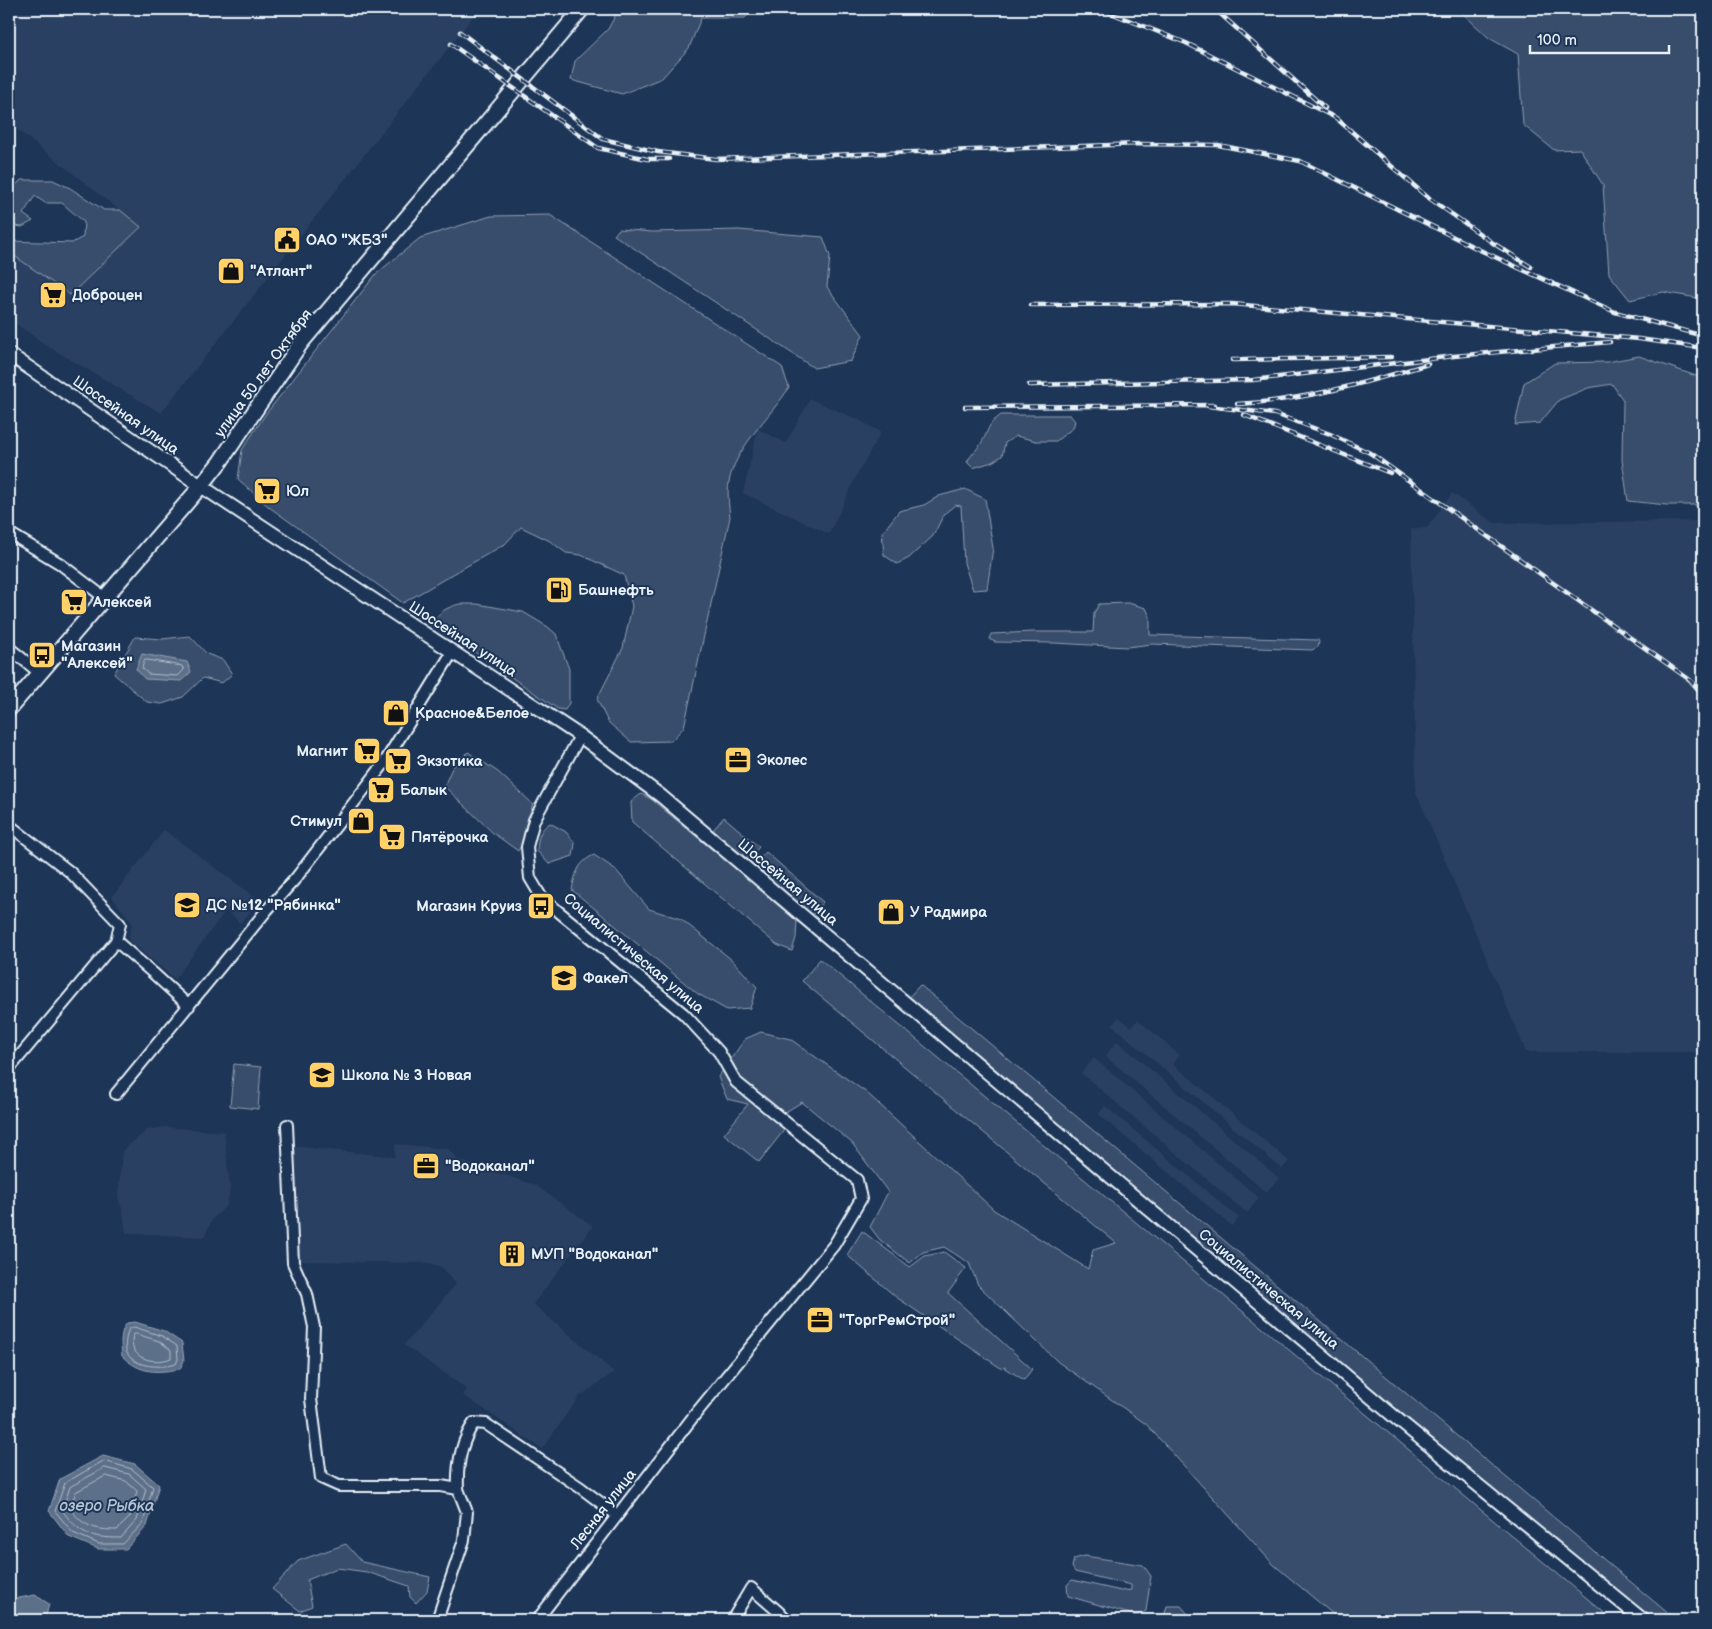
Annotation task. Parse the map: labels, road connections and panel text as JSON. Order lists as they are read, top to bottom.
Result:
{
  "streets": {
    "main road": ["улица 50 лет Октября"],
    "street": ["Шоссейная улица", "Социалистическая улица", "Лесная улица"]
  },
  "crossings": [
    ["улица 50 лет Октября", "Шоссейная улица"],
    ["Шоссейная улица", "Социалистическая улица"],
    ["Социалистическая улица", "Лесная улица"]
  ],
  "water": ["озеро Рыбка"],
  "places": {
    "public building": ["ОАО \"ЖБЗ\""],
    "shop": [
      "\"Атлант\"",
      "Красное&Белое",
      "Стимул",
      "У Радмира"
    ],
    "supermarket": [
      "Доброцен",
      "Юл",
      "Алексей",
      "Магнит",
      "Экзотика",
      "Балык",
      "Пятёрочка"
    ],
    "fuel station": ["Башнефть"],
    "bus stop": ["Магазин \"Алексей\"", "Магазин Круиз"],
    "office": ["Эколес", "\"Водоканал\"", "\"ТоргРемСтрой\""],
    "school or university": ["ДС №12 \"Рябинка\"", "Факел", "Школа № 3 Новая"],
    "building": ["МУП \"Водоканал\""]
  },
  "scale_bar": "100 m"
}
